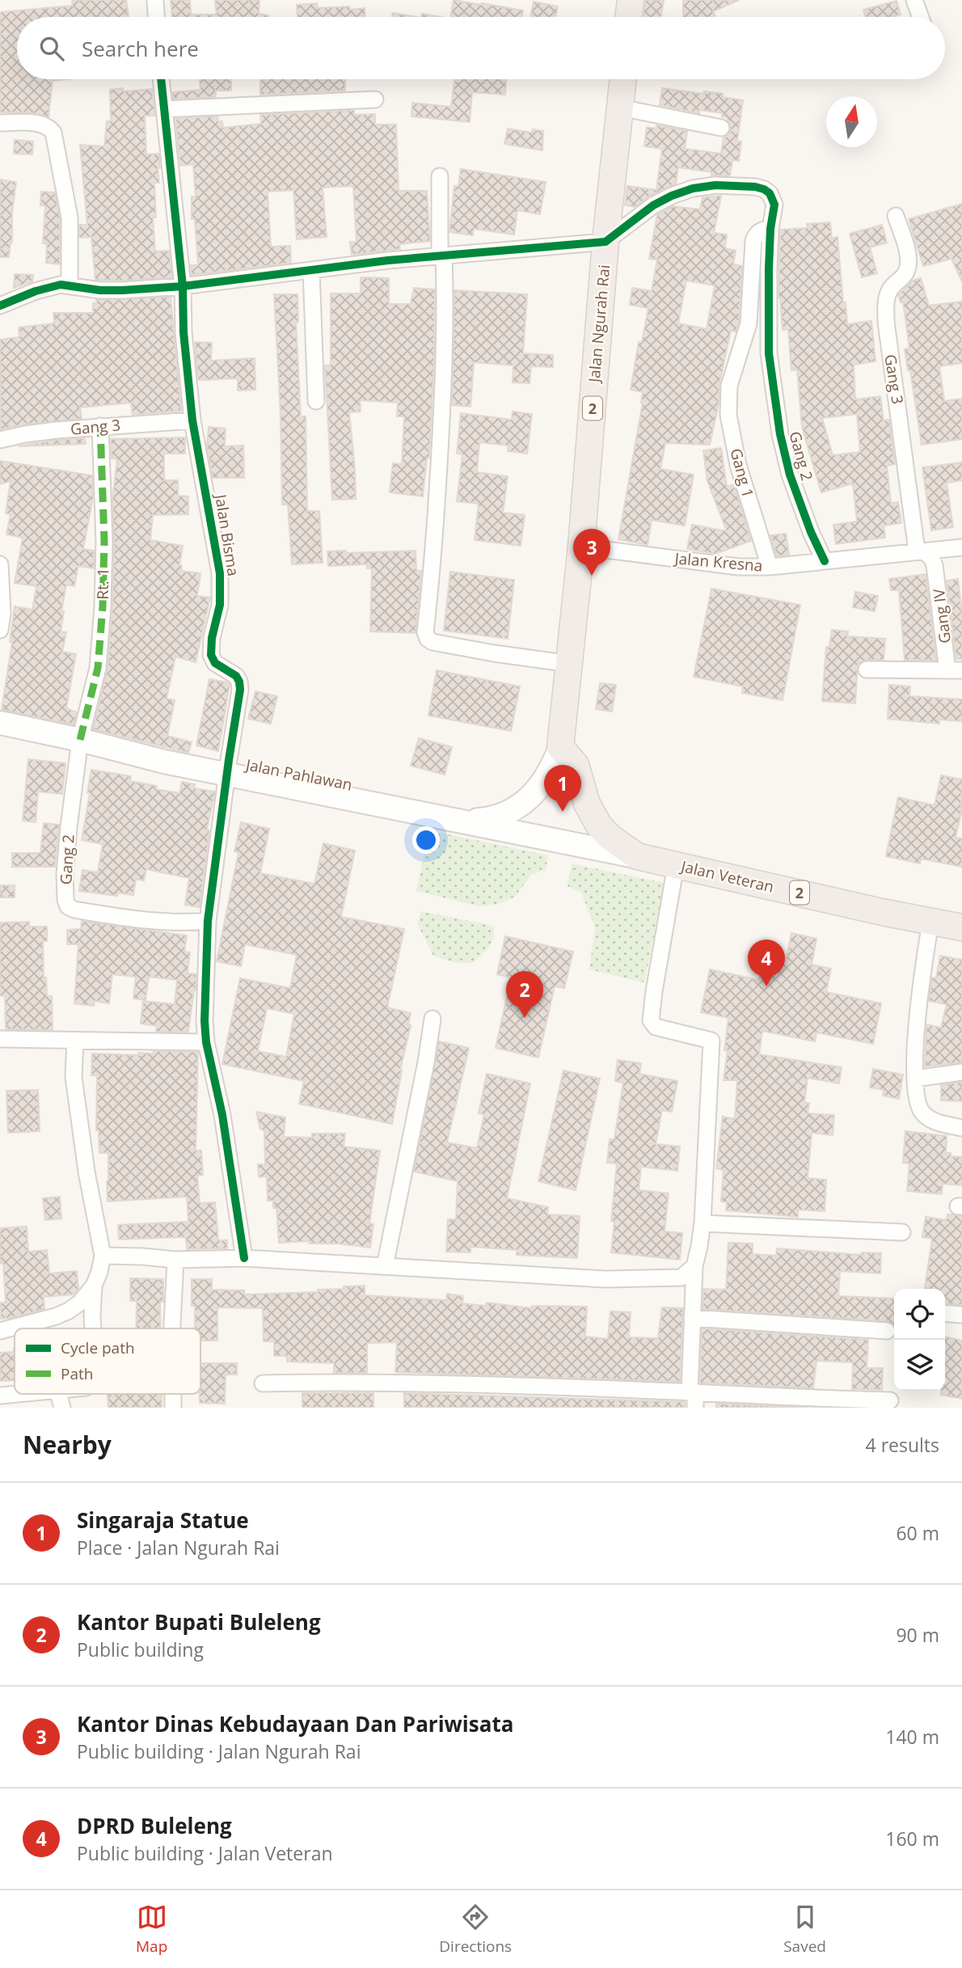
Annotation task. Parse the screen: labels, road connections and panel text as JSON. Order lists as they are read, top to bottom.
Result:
{
  "streets": {
    "highway": ["Jalan Ngurah Rai", "2", "Jalan Veteran"],
    "main road": ["Jalan Pahlawan"],
    "street": [
      "Gang 3",
      "Gang 2",
      "Gang 1",
      "Jalan Bisma",
      "Jalan Kresna",
      "Rt. 1",
      "Gang IV"
    ]
  },
  "crossings": [
    ["Jalan Ngurah Rai", "2"],
    ["Jalan Ngurah Rai", "Gang 2"],
    ["Jalan Ngurah Rai", "Jalan Kresna"],
    ["Jalan Ngurah Rai", "Jalan Pahlawan"],
    ["Gang 3", "Jalan Bisma"],
    ["Gang 3", "Jalan Kresna"],
    ["Gang 3", "Rt. 1"],
    ["Gang 3", "Gang IV"],
    ["2", "Jalan Veteran"],
    ["Gang 2", "Gang 1"],
    ["Gang 2", "Jalan Kresna"],
    ["Gang 2", "Rt. 1"],
    ["Gang 2", "Jalan Pahlawan"],
    ["Gang 1", "Jalan Kresna"],
    ["Jalan Bisma", "Jalan Pahlawan"],
    ["Jalan Kresna", "Gang IV"],
    ["Rt. 1", "Jalan Pahlawan"],
    ["Jalan Pahlawan", "Jalan Veteran"]
  ],
  "legend": ["Cycle path", "Path"],
  "north": "top",
  "page": {
    "search": "Search here",
    "pins": [
      "3",
      "1",
      "4",
      "2"
    ],
    "heading": ["Nearby", "4 results"],
    "list": [
      {
        "mark": "1",
        "name": "Singaraja Statue",
        "note": "Place · Jalan Ngurah Rai",
        "value": "60 m"
      },
      {
        "mark": "2",
        "name": "Kantor Bupati Buleleng",
        "note": "Public building",
        "value": "90 m"
      },
      {
        "mark": "3",
        "name": "Kantor Dinas Kebudayaan Dan Pariwisata",
        "note": "Public building · Jalan Ngurah Rai",
        "value": "140 m"
      },
      {
        "mark": "4",
        "name": "DPRD Buleleng",
        "note": "Public building · Jalan Veteran",
        "value": "160 m"
      }
    ],
    "nav": ["Map", "Directions", "Saved"]
  }
}
